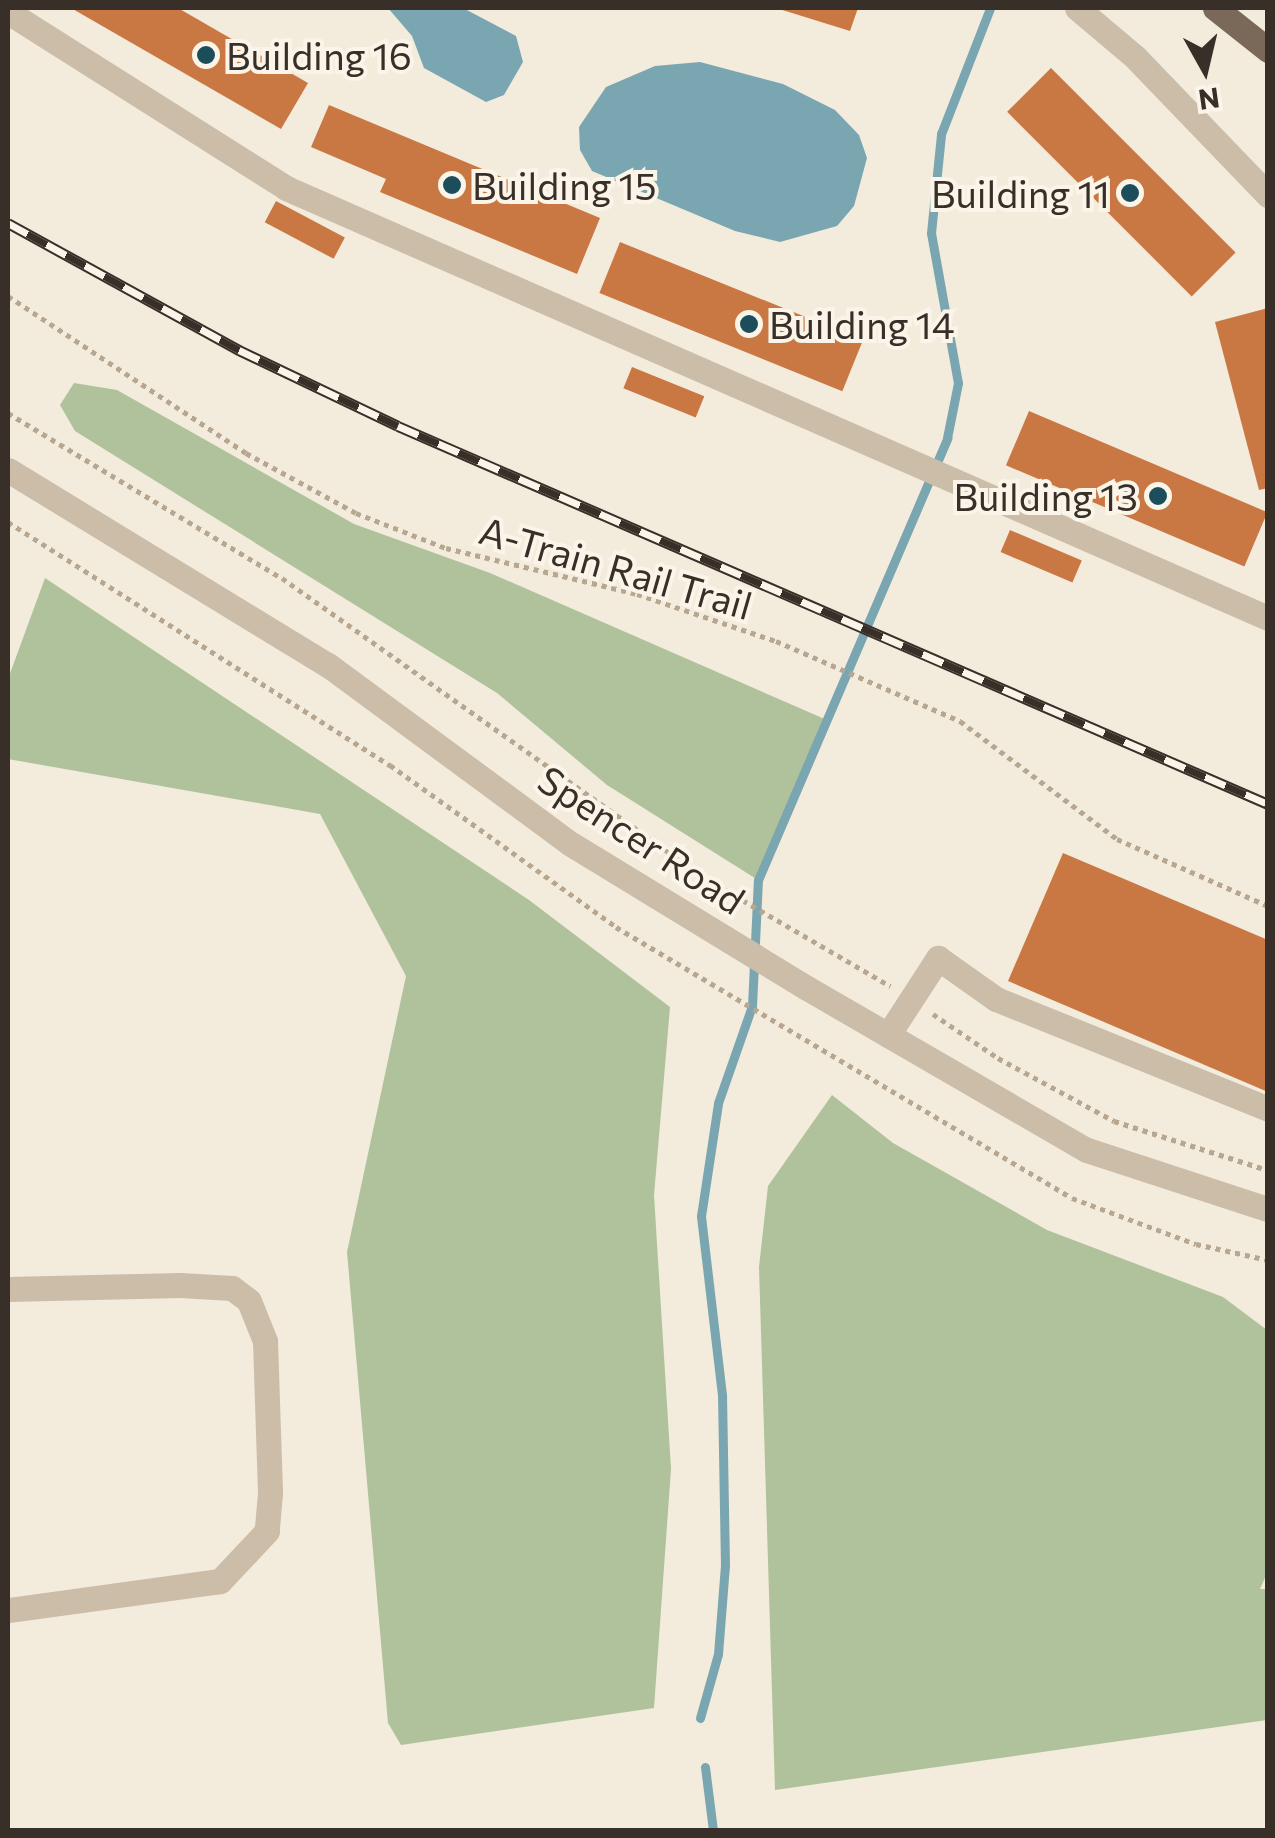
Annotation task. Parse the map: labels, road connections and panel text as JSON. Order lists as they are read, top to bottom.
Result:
{
  "streets": {
    "street": ["Spencer Road"],
    "path": ["A-Train Rail Trail"]
  },
  "places": [
    "Building 16",
    "Building 15",
    "Building 11",
    "Building 14",
    "Building 13"
  ],
  "north": "bottom"
}
